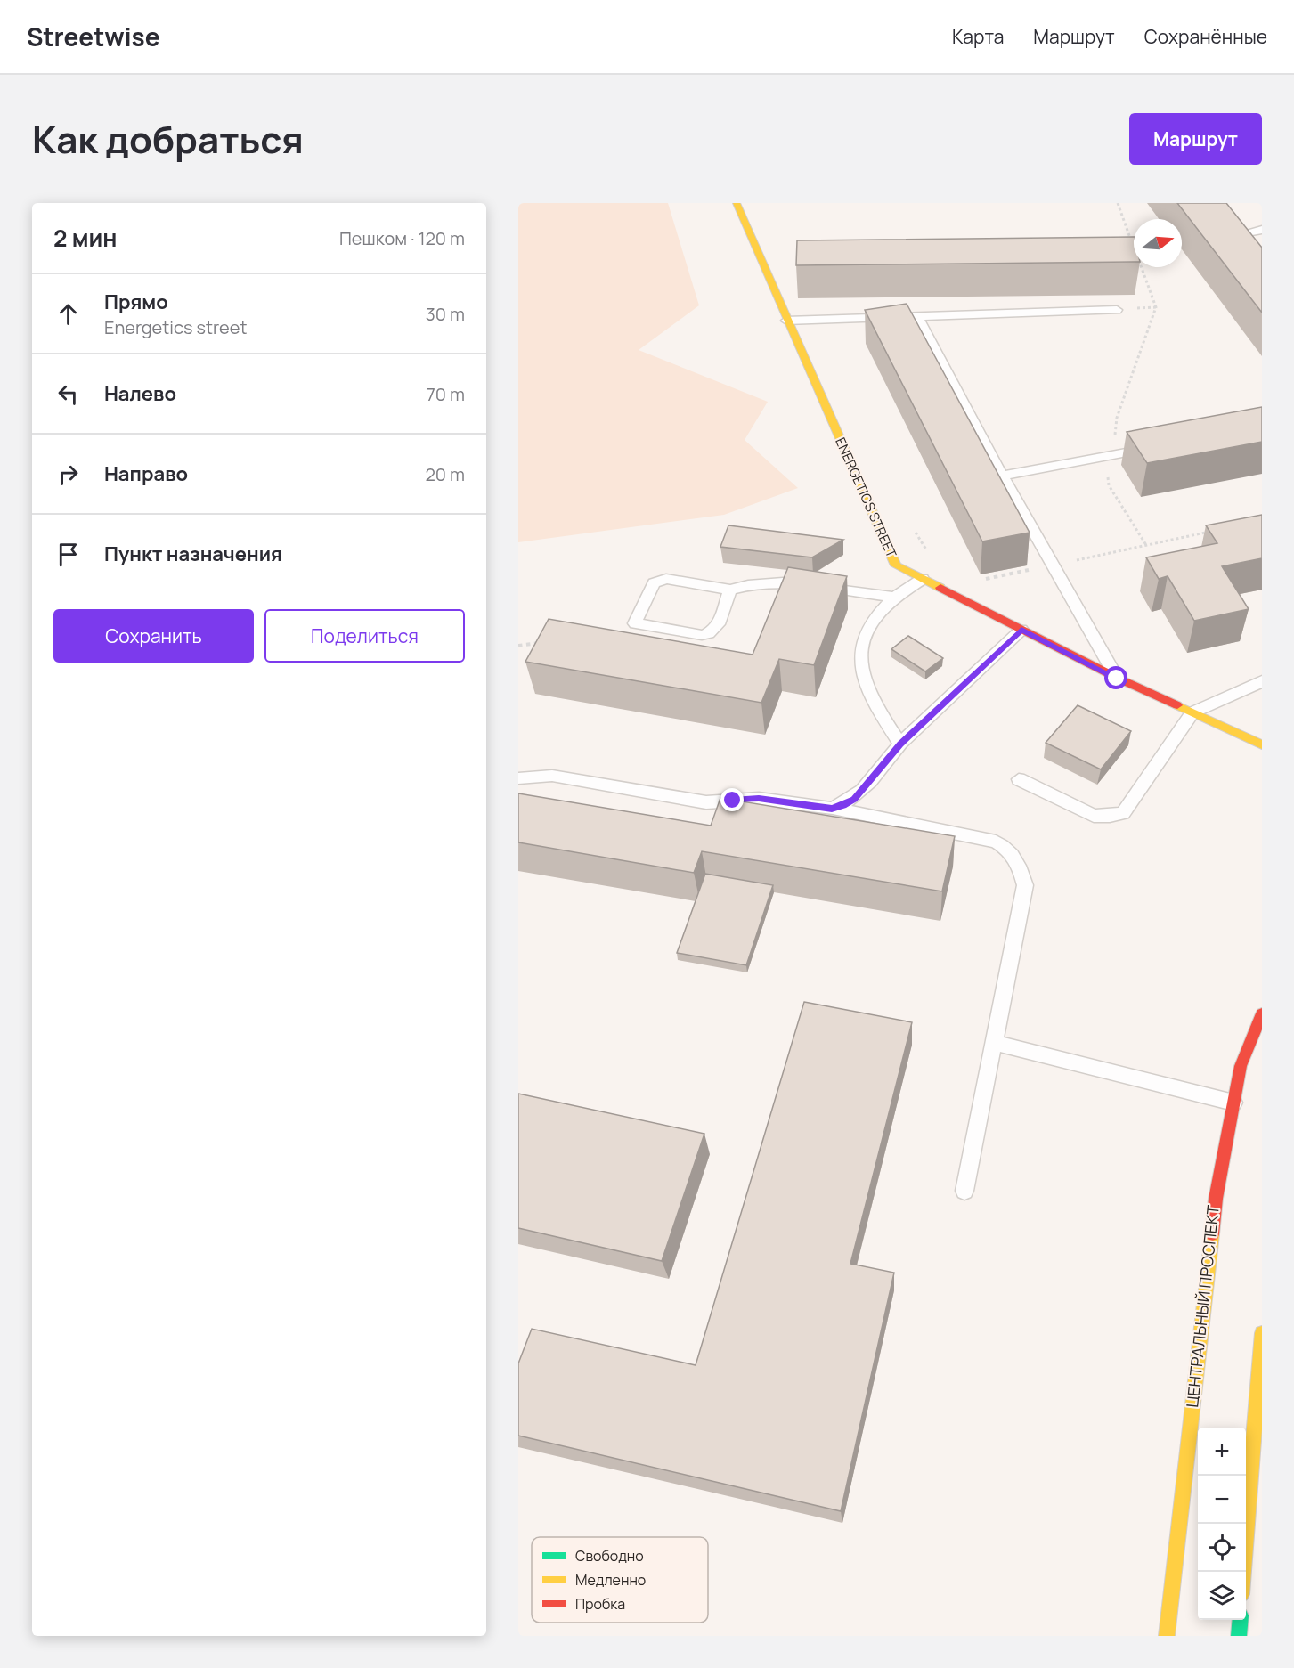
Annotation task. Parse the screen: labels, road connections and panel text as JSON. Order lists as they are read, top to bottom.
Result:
{
  "streets": {
    "street": ["ENERGETICS STREET", "ЦЕНТРАЛЬНЫЙ ПРОСПЕКТ"]
  },
  "legend": ["Свободно", "Медленно", "Пробка"],
  "north": "right",
  "page": {
    "header": "Streetwise",
    "nav": ["Карта", "Маршрут", "Сохранённые"],
    "title": "Как добраться",
    "buttons": [
      "Маршрут",
      ["Сохранить", "Поделиться"]
    ],
    "heading": ["2 мин", "Пешком · 120 m"],
    "list": [
      ["Прямо", "Energetics street", "30 m"],
      ["Налево", "70 m"],
      ["Направо", "20 m"],
      "Пункт назначения"
    ],
    "map_buttons": ["+", "−"]
  }
}
